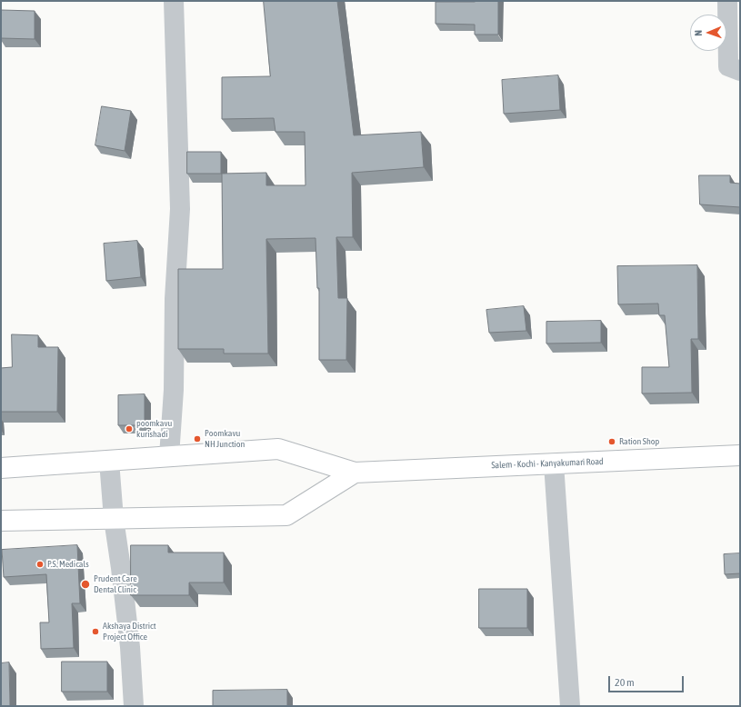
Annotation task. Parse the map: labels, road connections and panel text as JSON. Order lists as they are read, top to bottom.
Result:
{
  "streets": {
    "highway": ["Salem - Kochi - Kanyakumari Road"]
  },
  "places": [
    "poomkavu kurishadi",
    "Poomkavu NH Junction",
    "Ration Shop",
    "P.S. Medicals",
    "Prudent Care Dental Clinic",
    "Akshaya District Project Office"
  ],
  "scale_bar": "20 m",
  "north": "left"
}
